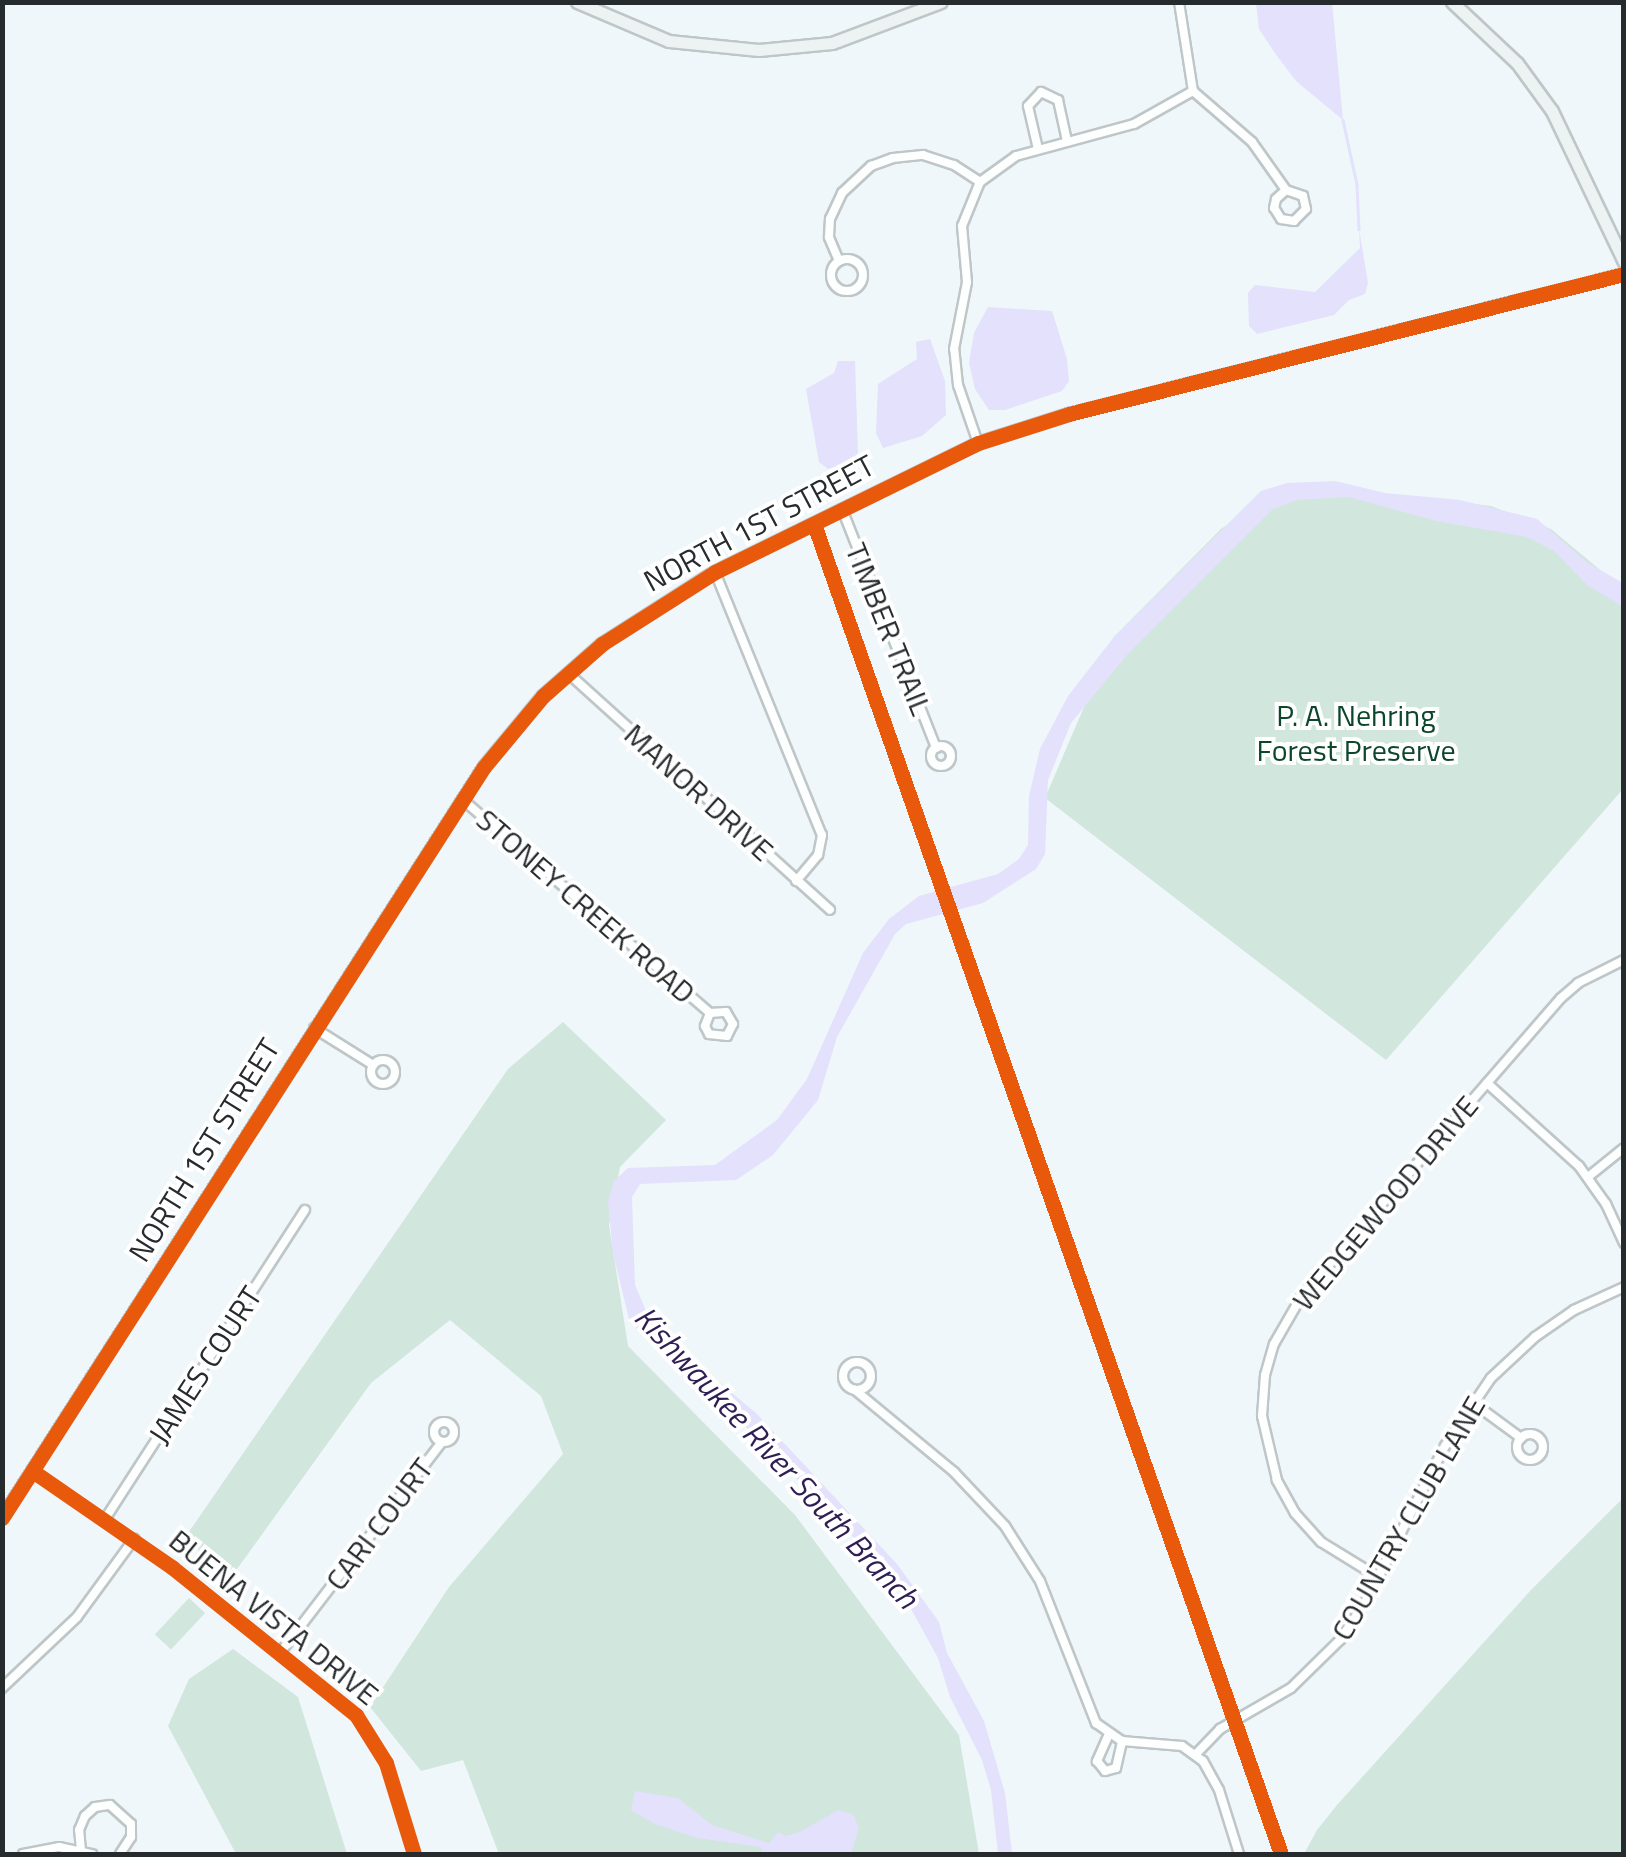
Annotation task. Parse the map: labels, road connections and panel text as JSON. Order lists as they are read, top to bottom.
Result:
{
  "streets": {
    "street": [
      "NORTH 1ST STREET",
      "TIMBER TRAIL",
      "MANOR DRIVE",
      "STONEY CREEK ROAD",
      "WEDGEWOOD DRIVE",
      "JAMES COURT",
      "COUNTRY CLUB LANE",
      "CARI COURT",
      "BUENA VISTA DRIVE"
    ]
  },
  "crossings": [
    ["NORTH 1ST STREET", "TIMBER TRAIL"],
    ["NORTH 1ST STREET", "MANOR DRIVE"],
    ["NORTH 1ST STREET", "STONEY CREEK ROAD"],
    ["NORTH 1ST STREET", "BUENA VISTA DRIVE"],
    ["WEDGEWOOD DRIVE", "COUNTRY CLUB LANE"],
    ["JAMES COURT", "BUENA VISTA DRIVE"],
    ["CARI COURT", "BUENA VISTA DRIVE"]
  ],
  "water": ["Kishwaukee River South Branch"],
  "parks": ["P. A. Nehring Forest Preserve"]
}
